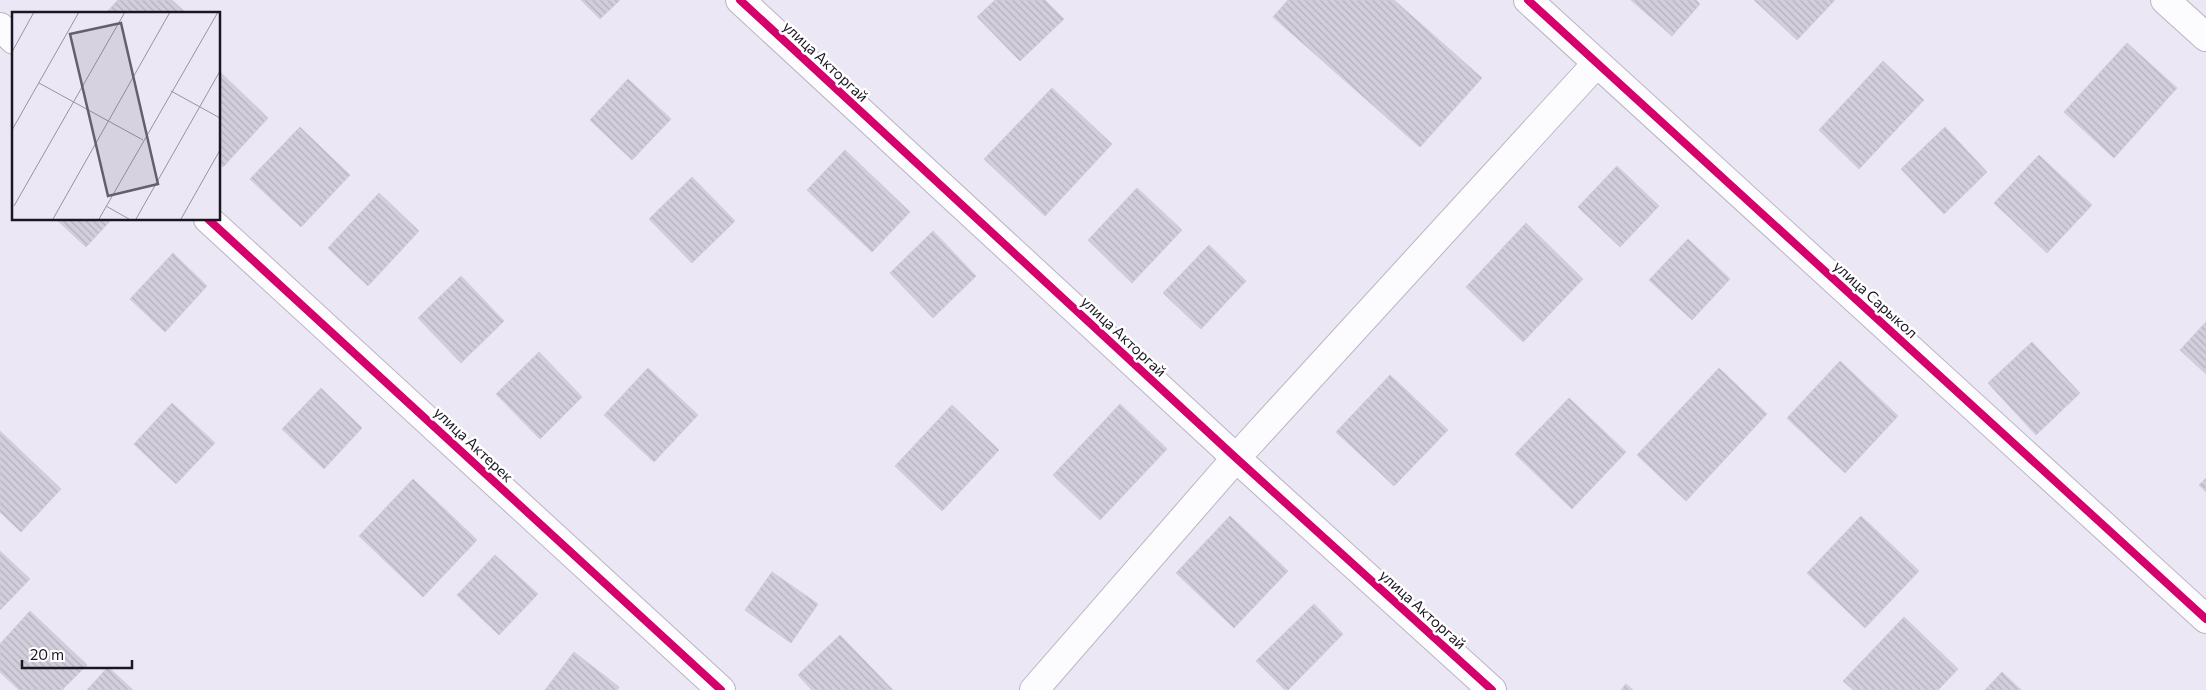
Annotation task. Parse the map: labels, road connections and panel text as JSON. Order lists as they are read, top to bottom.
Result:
{
  "streets": {
    "street": ["улица Акторгай", "улица Сарыкол", "улица Актерек"]
  },
  "scale_bar": "20 m"
}
